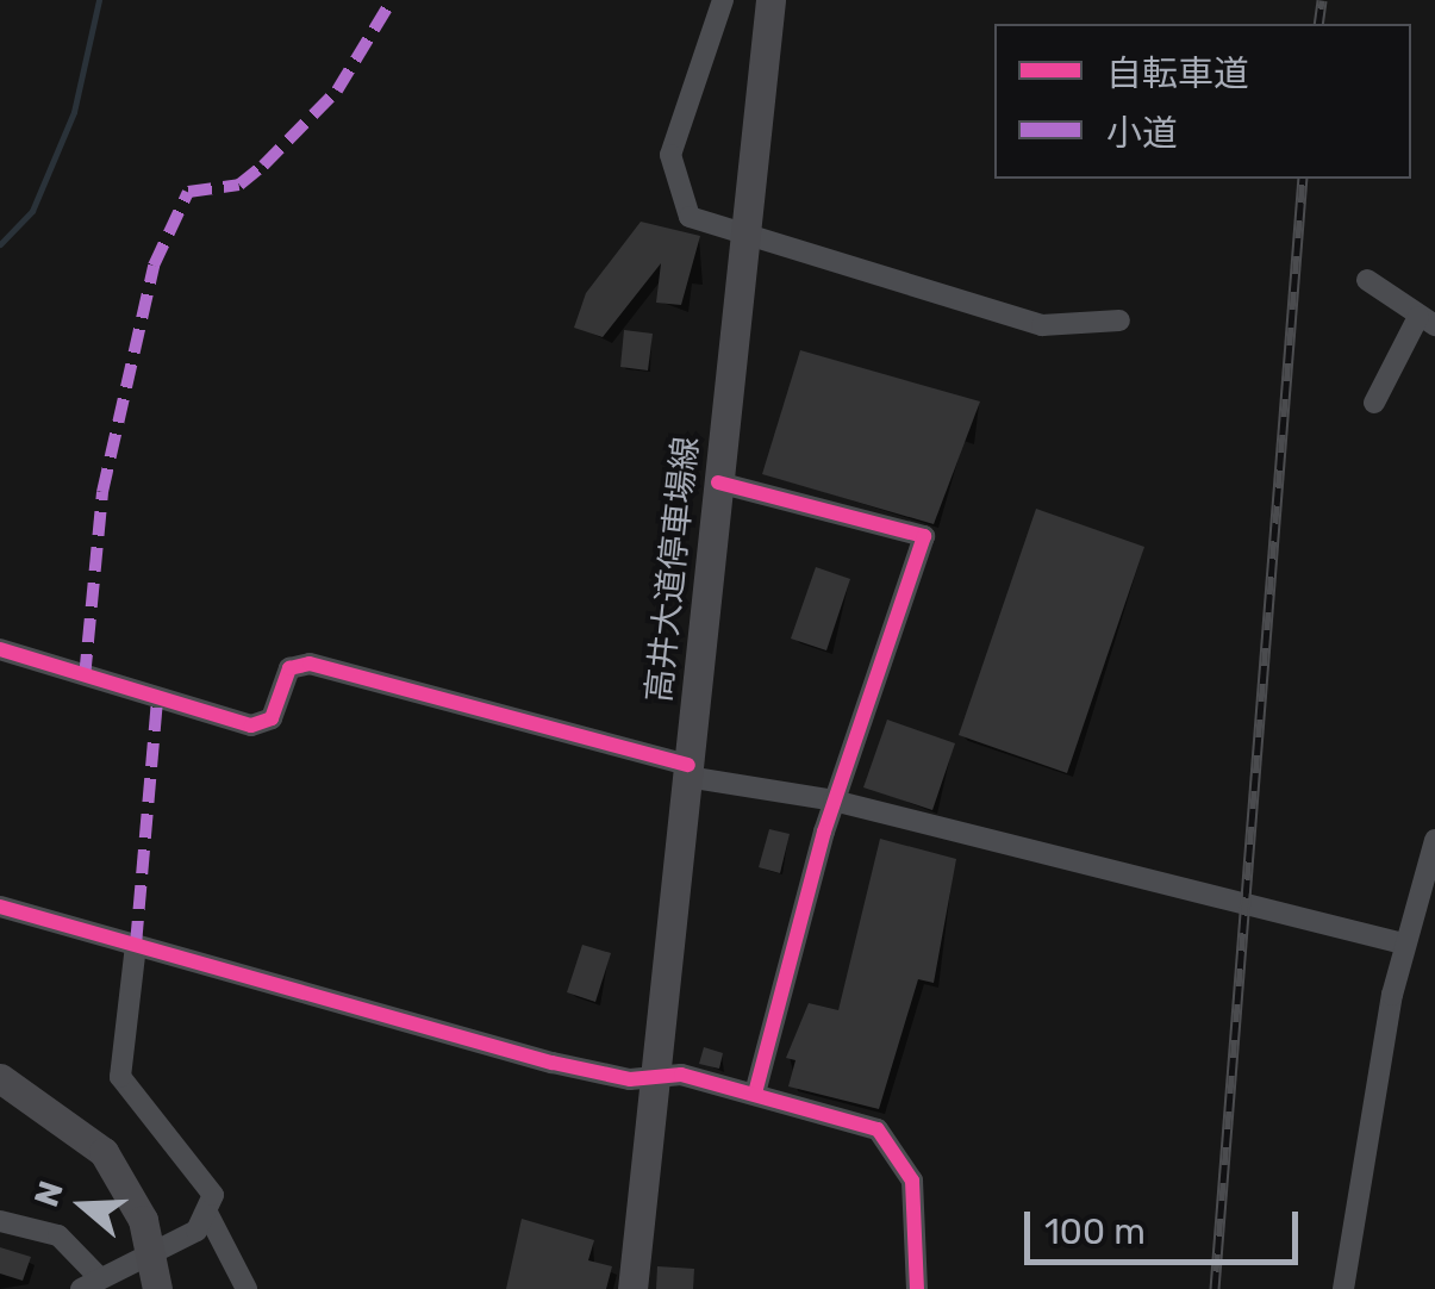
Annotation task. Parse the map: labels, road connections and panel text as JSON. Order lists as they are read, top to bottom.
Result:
{
  "streets": {
    "main road": ["高井大道停車場線"]
  },
  "legend": ["自転車道", "小道"],
  "scale_bar": "100 m",
  "north": "left"
}
